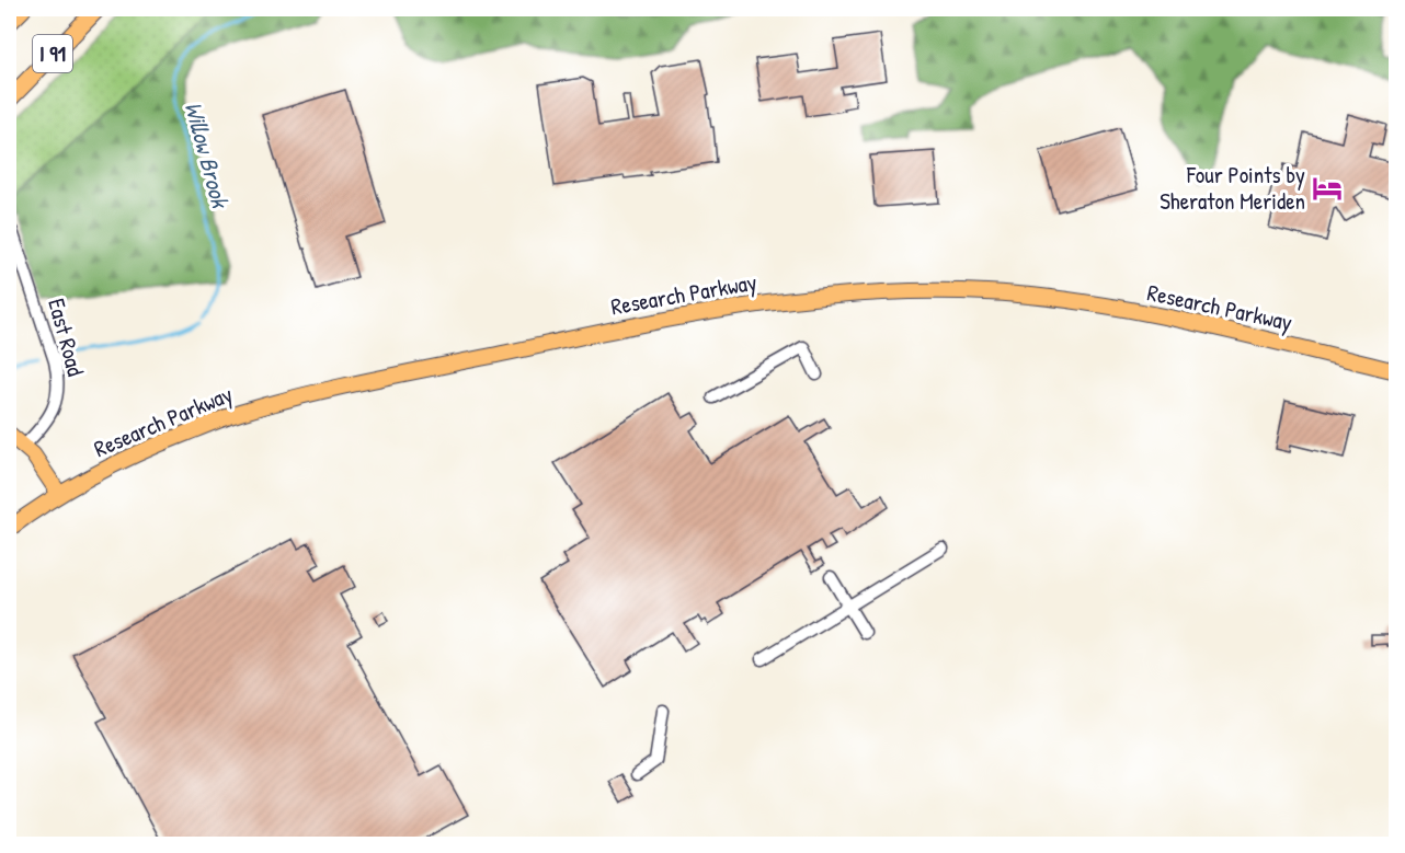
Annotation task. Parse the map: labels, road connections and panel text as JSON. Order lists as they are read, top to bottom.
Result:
{
  "streets": {
    "highway": ["I 91"],
    "main road": ["Research Parkway"],
    "street": ["East Road"]
  },
  "water": ["Willow Brook"],
  "places": {
    "hotel": ["Four Points by Sheraton Meriden"]
  }
}
